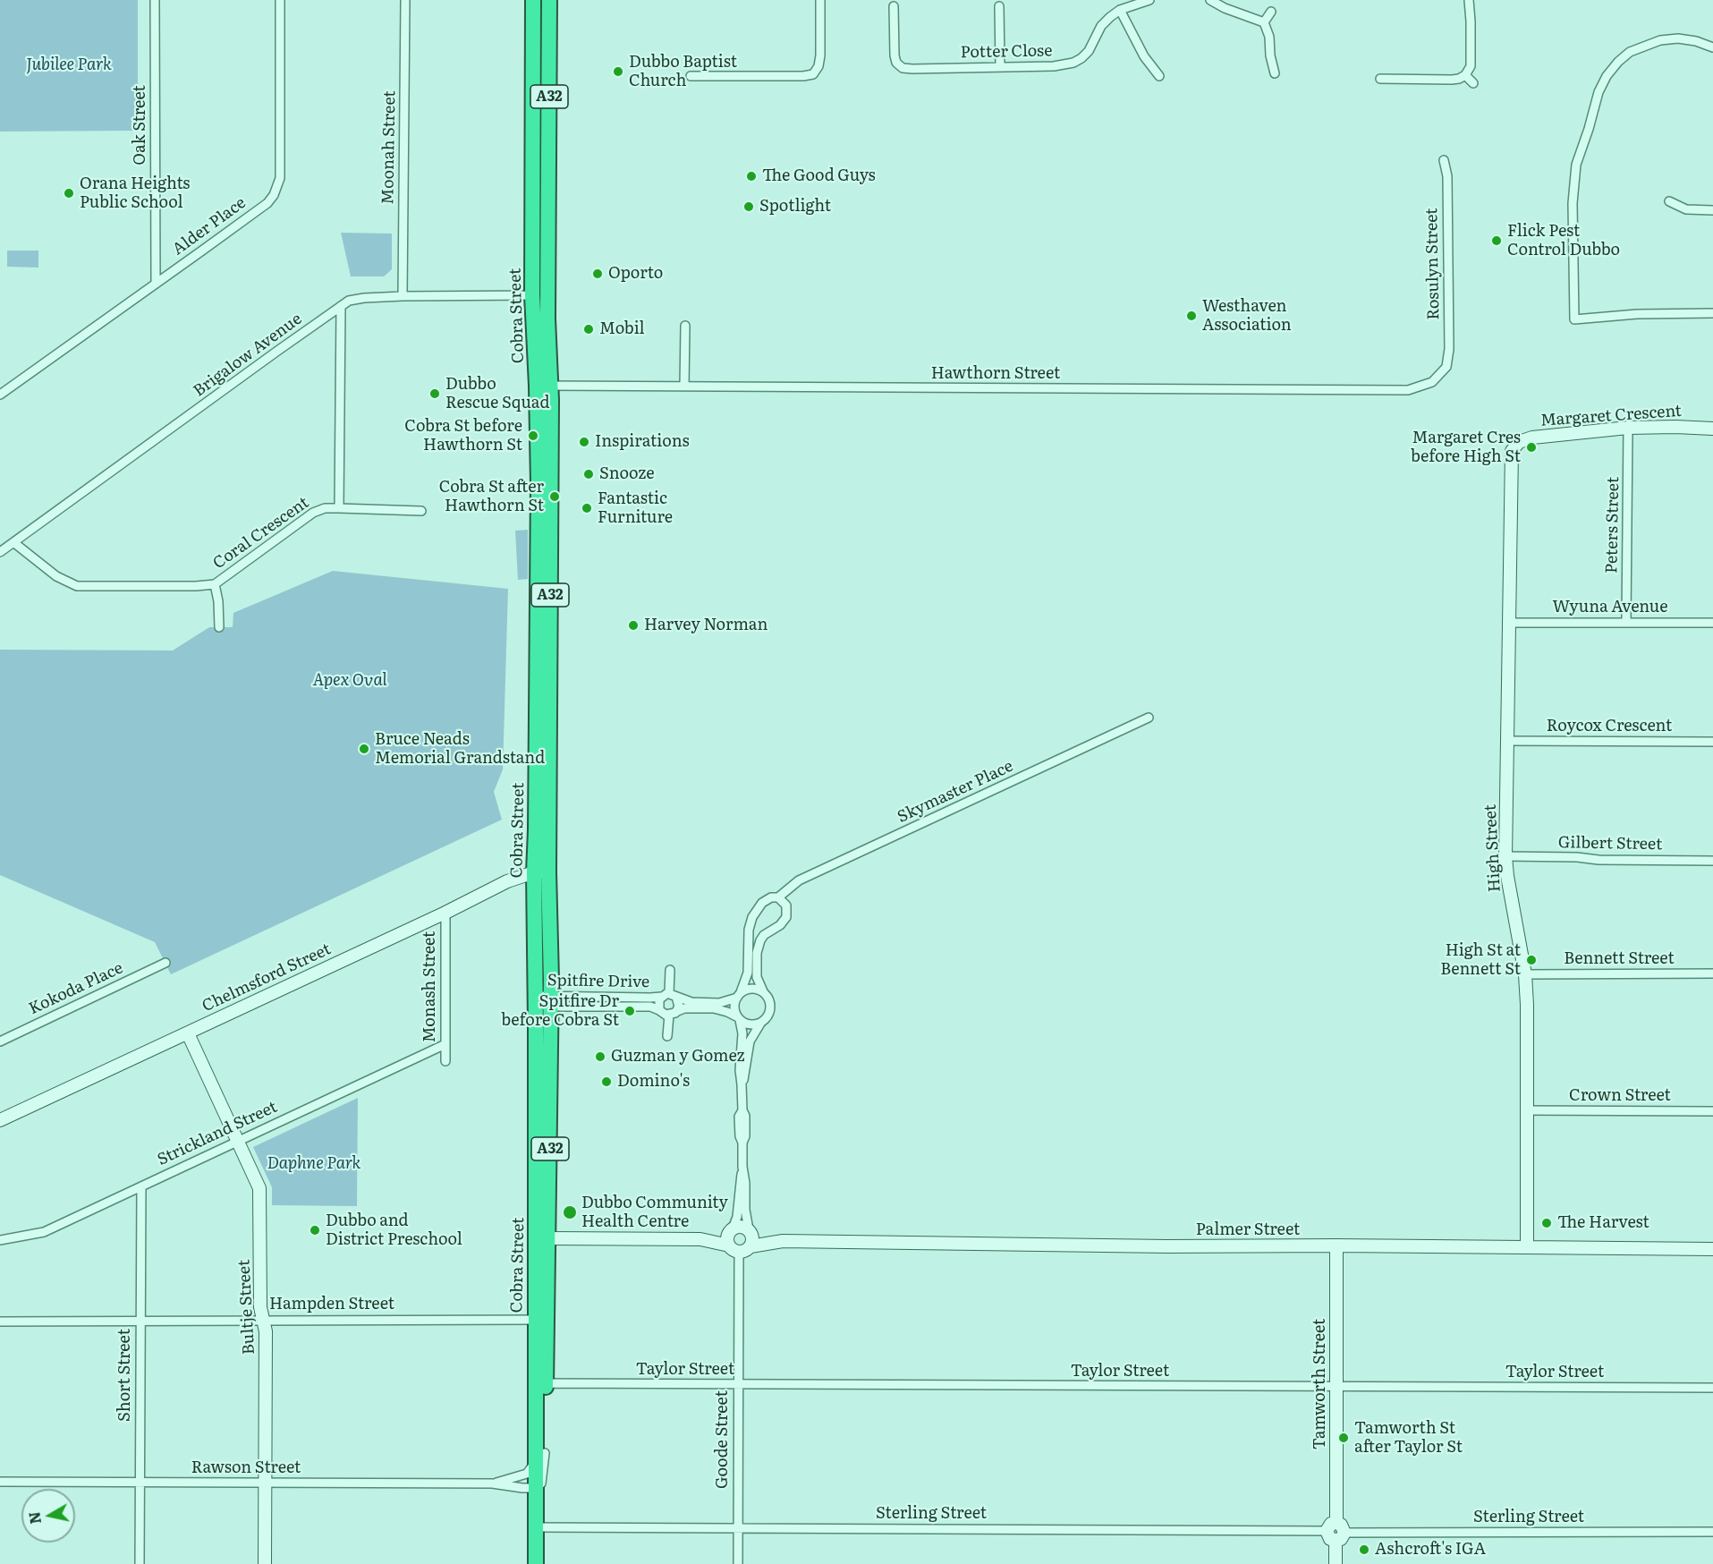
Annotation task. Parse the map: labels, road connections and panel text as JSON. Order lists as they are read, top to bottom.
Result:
{
  "streets": {
    "highway": ["A32", "Cobra Street"],
    "street": [
      "Potter Close",
      "Oak Street",
      "Moonah Street",
      "Alder Place",
      "Rosulyn Street",
      "Brigalow Avenue",
      "Hawthorn Street",
      "Margaret Crescent",
      "Peters Street",
      "Coral Crescent",
      "Wyuna Avenue",
      "Roycox Crescent",
      "Skymaster Place",
      "Gilbert Street",
      "High Street",
      "Bennett Street",
      "Chelmsford Street",
      "Spitfire Drive",
      "Monash Street",
      "Kokoda Place",
      "Crown Street",
      "Strickland Street",
      "Palmer Street",
      "Hampden Street",
      "Bultje Street",
      "Taylor Street",
      "Short Street",
      "Tamworth Street",
      "Goode Street",
      "Rawson Street",
      "Sterling Street"
    ]
  },
  "crossings": [
    ["Oak Street", "Alder Place"],
    ["Moonah Street", "Brigalow Avenue"],
    ["Rosulyn Street", "Hawthorn Street"],
    ["Cobra Street", "Brigalow Avenue"],
    ["Cobra Street", "Hawthorn Street"],
    ["Cobra Street", "Chelmsford Street"],
    ["Cobra Street", "Spitfire Drive"],
    ["Cobra Street", "Palmer Street"],
    ["Cobra Street", "Hampden Street"],
    ["Cobra Street", "Taylor Street"],
    ["Cobra Street", "Rawson Street"],
    ["Cobra Street", "Sterling Street"],
    ["Brigalow Avenue", "Coral Crescent"],
    ["Margaret Crescent", "Peters Street"],
    ["Margaret Crescent", "High Street"],
    ["Peters Street", "Wyuna Avenue"],
    ["Wyuna Avenue", "High Street"],
    ["Roycox Crescent", "High Street"],
    ["Skymaster Place", "Spitfire Drive"],
    ["Gilbert Street", "High Street"],
    ["High Street", "Bennett Street"],
    ["High Street", "Crown Street"],
    ["High Street", "Palmer Street"],
    ["Chelmsford Street", "Monash Street"],
    ["Chelmsford Street", "Bultje Street"],
    ["Monash Street", "Strickland Street"],
    ["Strickland Street", "Bultje Street"],
    ["Strickland Street", "Short Street"],
    ["Palmer Street", "Tamworth Street"],
    ["Palmer Street", "Goode Street"],
    ["Hampden Street", "Bultje Street"],
    ["Hampden Street", "Short Street"],
    ["Bultje Street", "Rawson Street"],
    ["Taylor Street", "Tamworth Street"],
    ["Taylor Street", "Goode Street"],
    ["Short Street", "Rawson Street"],
    ["Tamworth Street", "Sterling Street"],
    ["Goode Street", "Sterling Street"]
  ],
  "parks": ["Jubilee Park", "Apex Oval", "Daphne Park"],
  "places": [
    "Dubbo Baptist Church",
    "The Good Guys",
    "Orana Heights Public School",
    "Spotlight",
    "Flick Pest Control Dubbo",
    "Oporto",
    "Westhaven Association",
    "Mobil",
    "Dubbo Rescue Squad",
    "Cobra St before Hawthorn St",
    "Inspirations",
    "Margaret Cres before High St",
    "Snooze",
    "Cobra St after Hawthorn St",
    "Fantastic Furniture",
    "Harvey Norman",
    "Bruce Neads Memorial Grandstand",
    "High St at Bennett St",
    "Spitfire Dr before Cobra St",
    "Guzman y Gomez",
    "Domino's",
    "Dubbo Community Health Centre",
    "The Harvest",
    "Dubbo and District Preschool",
    "Tamworth St after Taylor St",
    "Ashcroft's IGA"
  ],
  "north": "left"
}
